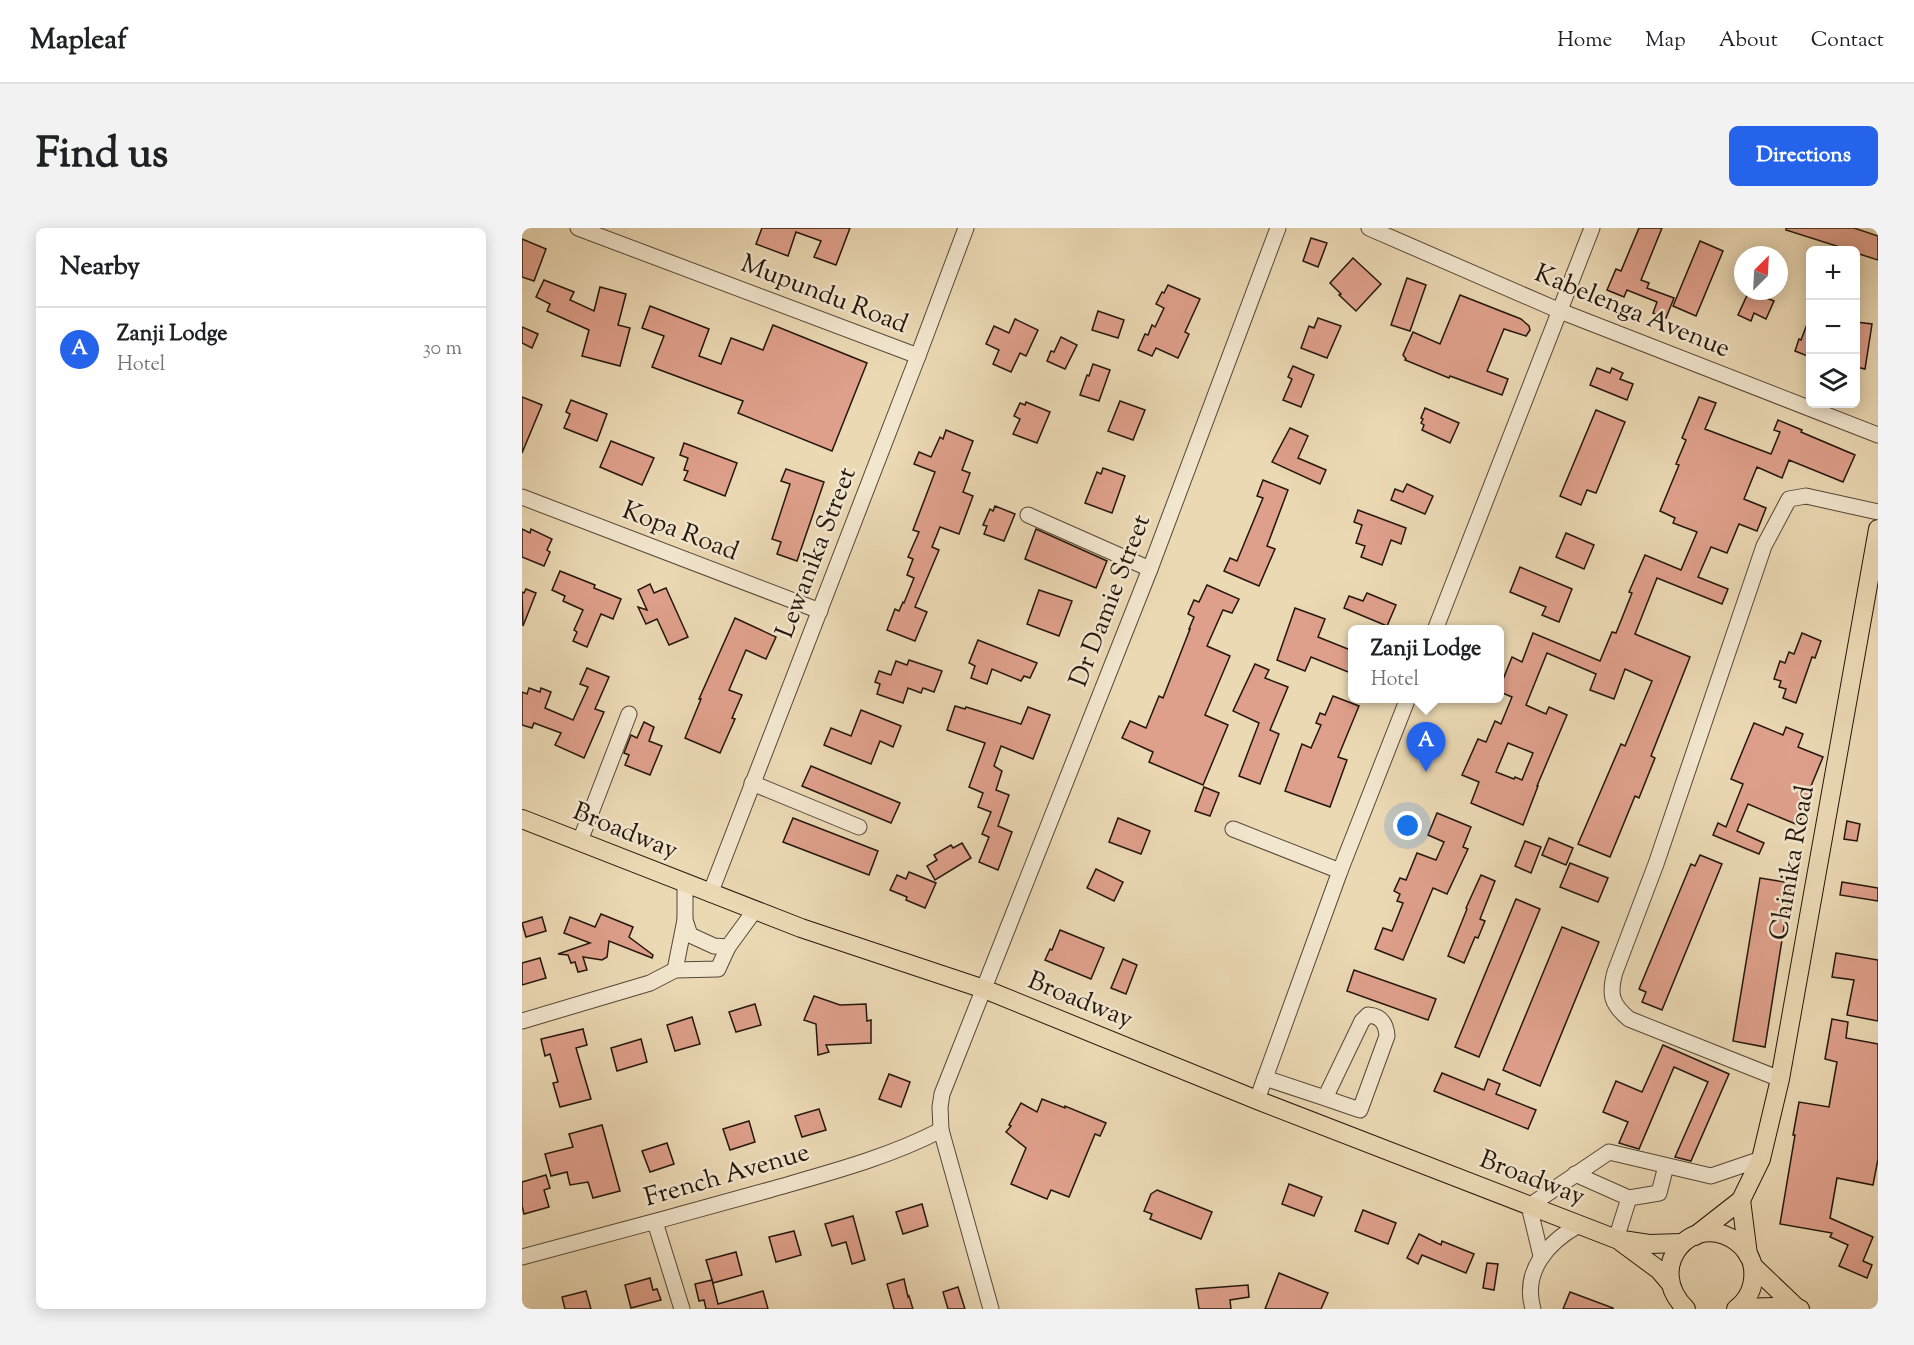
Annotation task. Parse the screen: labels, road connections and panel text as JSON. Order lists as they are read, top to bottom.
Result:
{
  "streets": {
    "main road": ["Broadway", "Chinika Road"],
    "street": [
      "Mupundu Road",
      "Kabelenga Avenue",
      "Kopa Road",
      "Lewanika Street",
      "Dr Damie Street",
      "French Avenue"
    ]
  },
  "crossings": [
    ["Mupundu Road", "Lewanika Street"],
    ["Kopa Road", "Lewanika Street"],
    ["Lewanika Street", "Broadway"],
    ["Dr Damie Street", "Broadway"],
    ["Dr Damie Street", "French Avenue"]
  ],
  "north": "top right",
  "page": {
    "header": "Mapleaf",
    "nav": [
      "Home",
      "Map",
      "About",
      "Contact"
    ],
    "title": "Find us",
    "buttons": "Directions",
    "heading": "Nearby",
    "map_buttons": ["+", "−"],
    "list": [
      {
        "mark": "A",
        "name": "Zanji Lodge",
        "note": "Hotel",
        "value": "30 m"
      }
    ],
    "popup": ["Zanji Lodge", "Hotel"],
    "pins": "A"
  }
}
